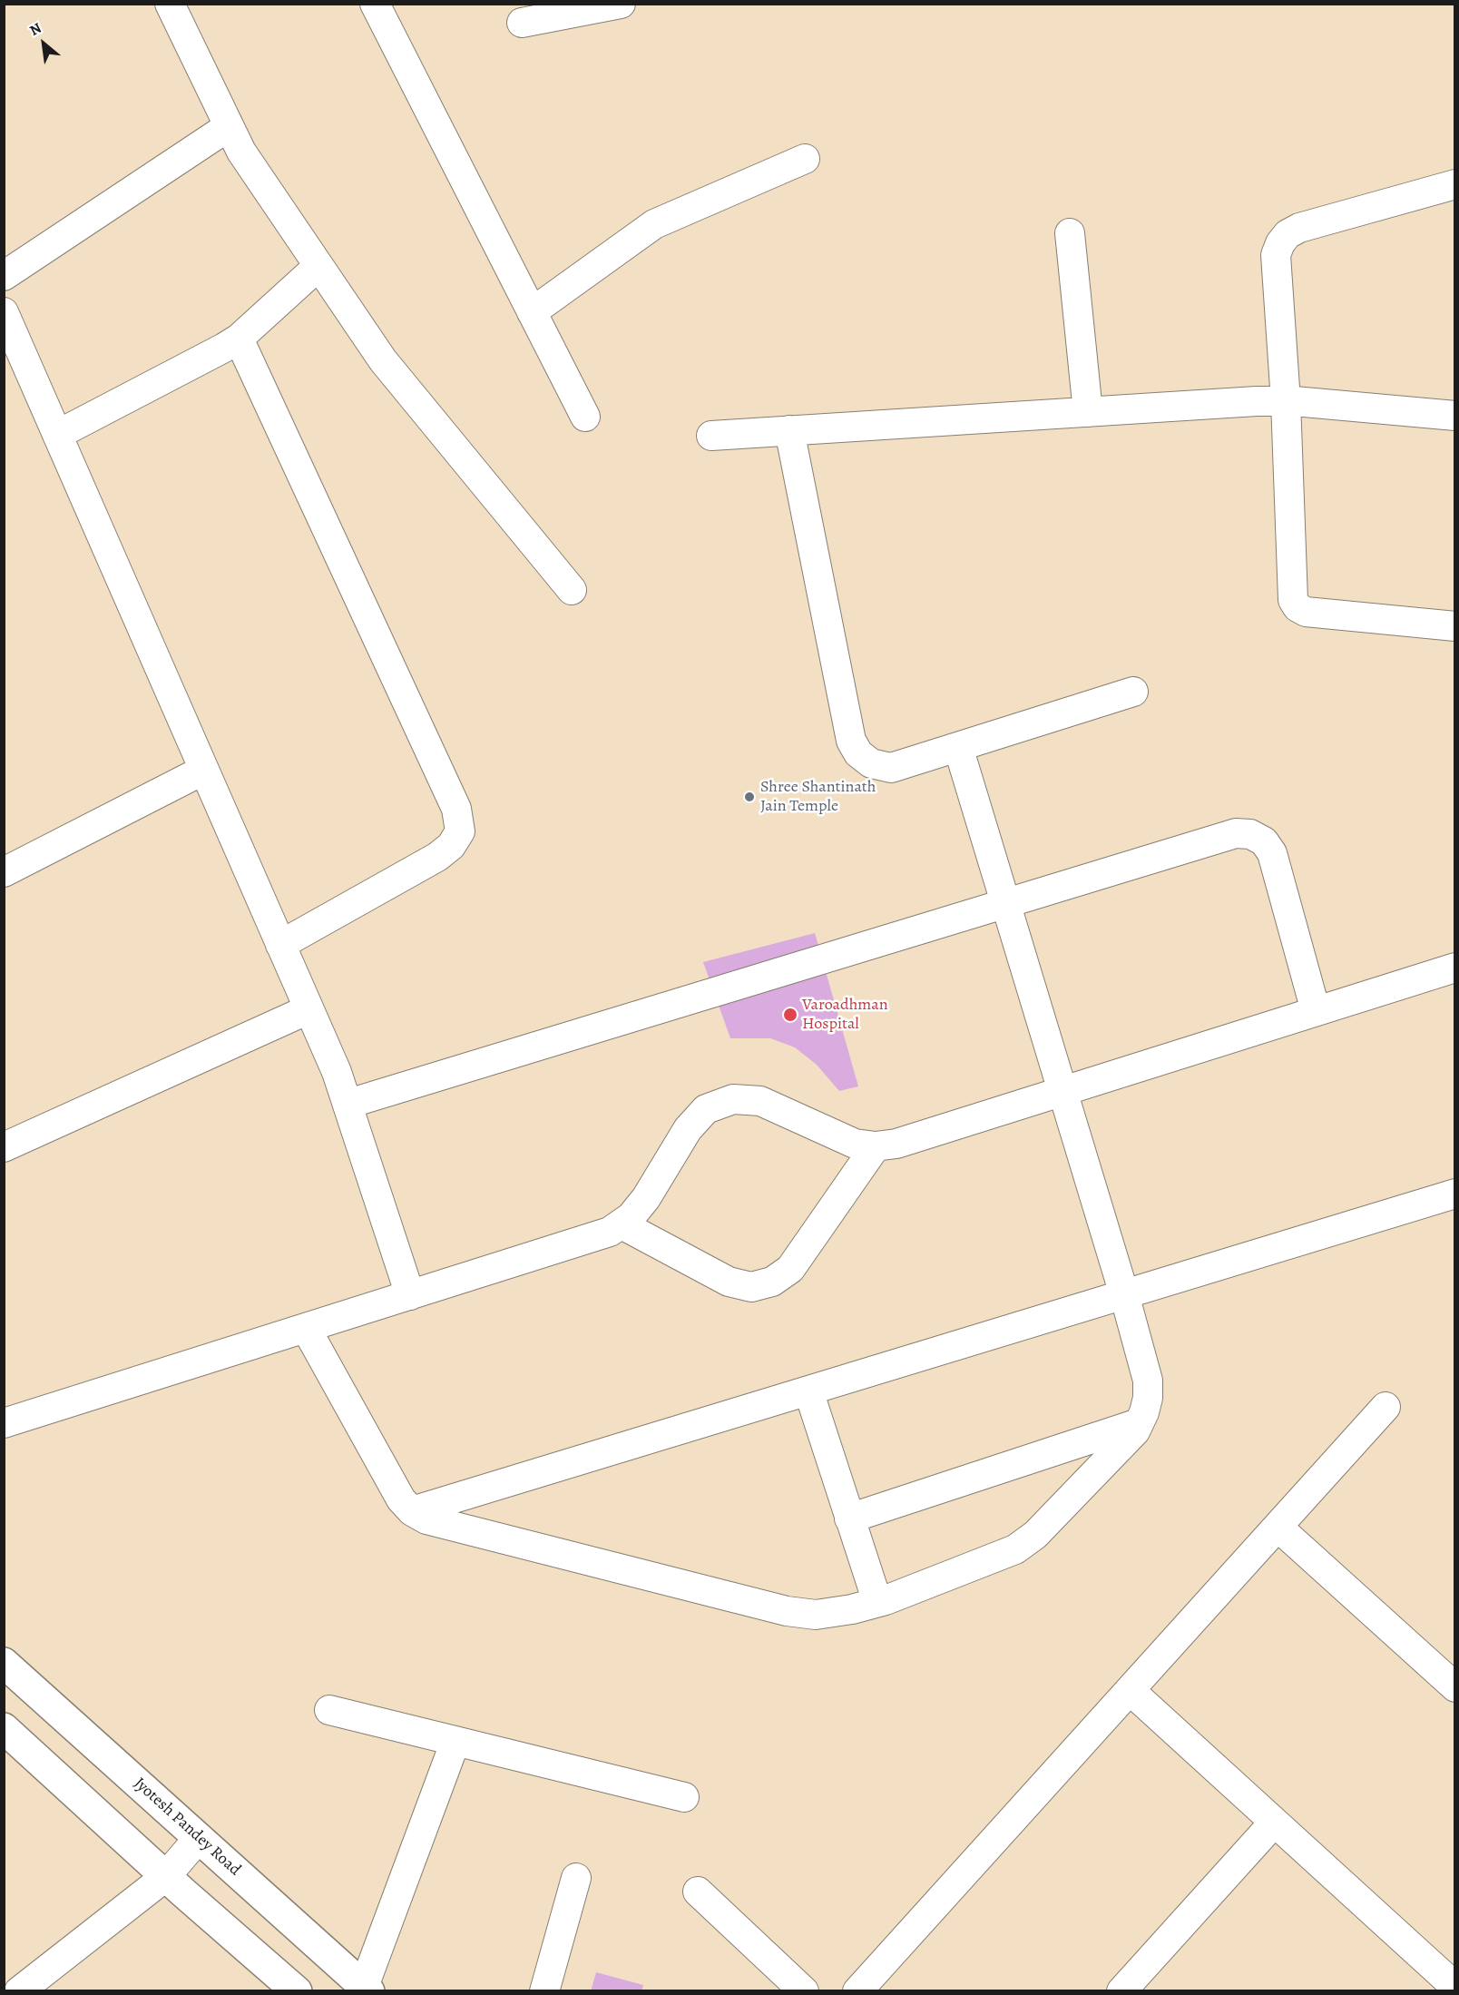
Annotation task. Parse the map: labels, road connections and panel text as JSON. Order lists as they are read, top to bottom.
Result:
{
  "streets": {
    "street": ["Jyotesh Pandey Road"]
  },
  "places": ["Shree Shantinath Jain Temple", "Varoadhman Hospital"],
  "north": "top left"
}
